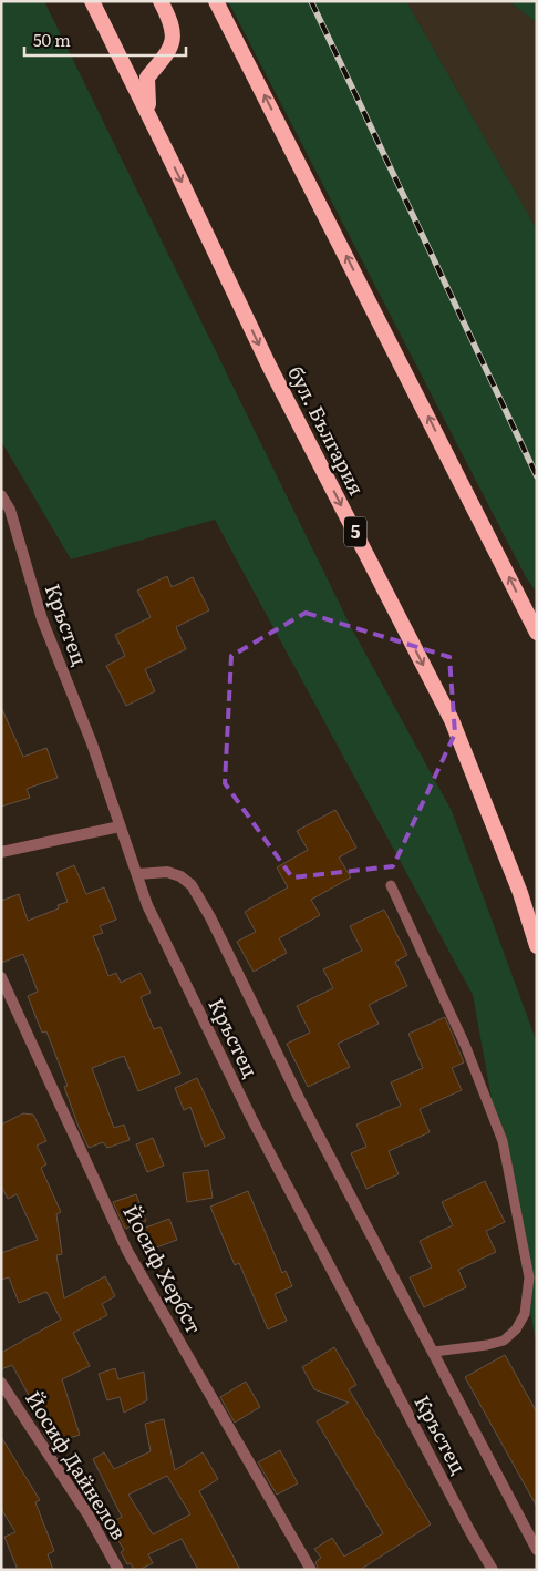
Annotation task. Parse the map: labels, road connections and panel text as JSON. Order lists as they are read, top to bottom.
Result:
{
  "streets": {
    "highway": ["бул. България", "5"],
    "street": ["Кръстец", "Йосиф Хербст", "Йосиф Дайнелов"]
  },
  "scale_bar": "50 m"
}
